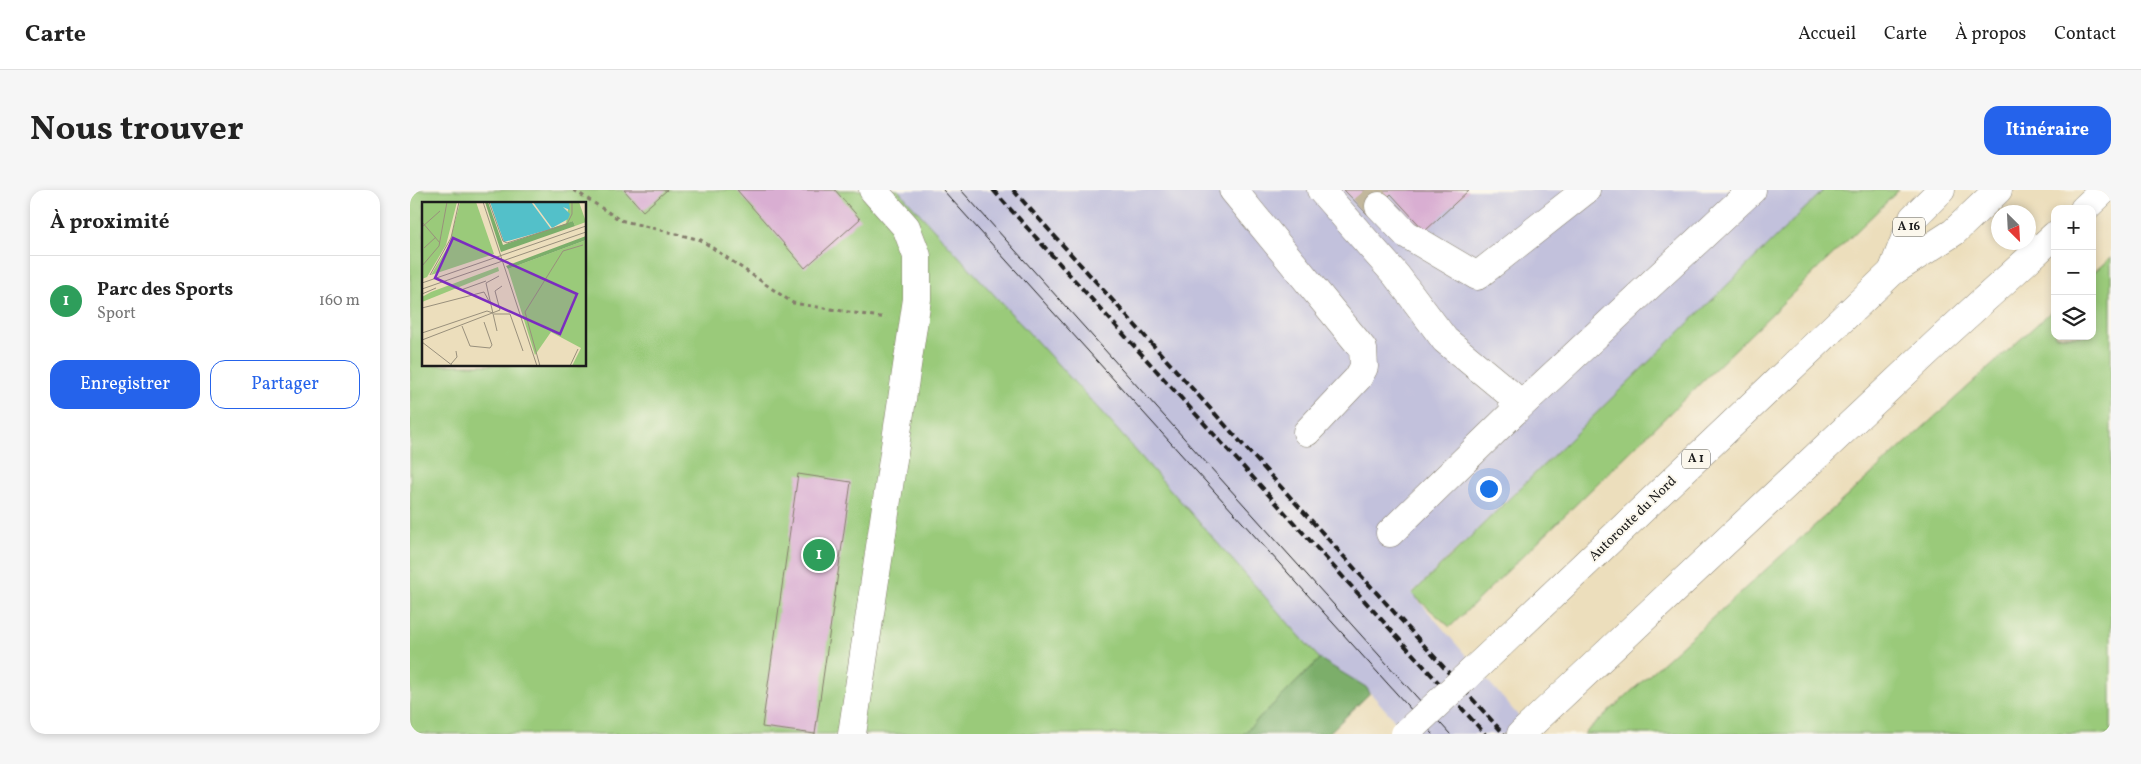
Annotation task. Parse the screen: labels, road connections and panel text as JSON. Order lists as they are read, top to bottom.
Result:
{
  "streets": {
    "main road": ["A 16", "A 1", "Autoroute du Nord"]
  },
  "crossings": [
    ["A 16", "Autoroute du Nord"]
  ],
  "north": "bottom right",
  "page": {
    "header": "Carte",
    "nav": [
      "Accueil",
      "Carte",
      "À propos",
      "Contact"
    ],
    "title": "Nous trouver",
    "buttons": [
      "Itinéraire",
      ["Enregistrer", "Partager"]
    ],
    "heading": "À proximité",
    "map_buttons": ["+", "−"],
    "list": [
      {
        "mark": "1",
        "name": "Parc des Sports",
        "note": "Sport",
        "value": "160 m"
      }
    ],
    "pins": "1"
  }
}
